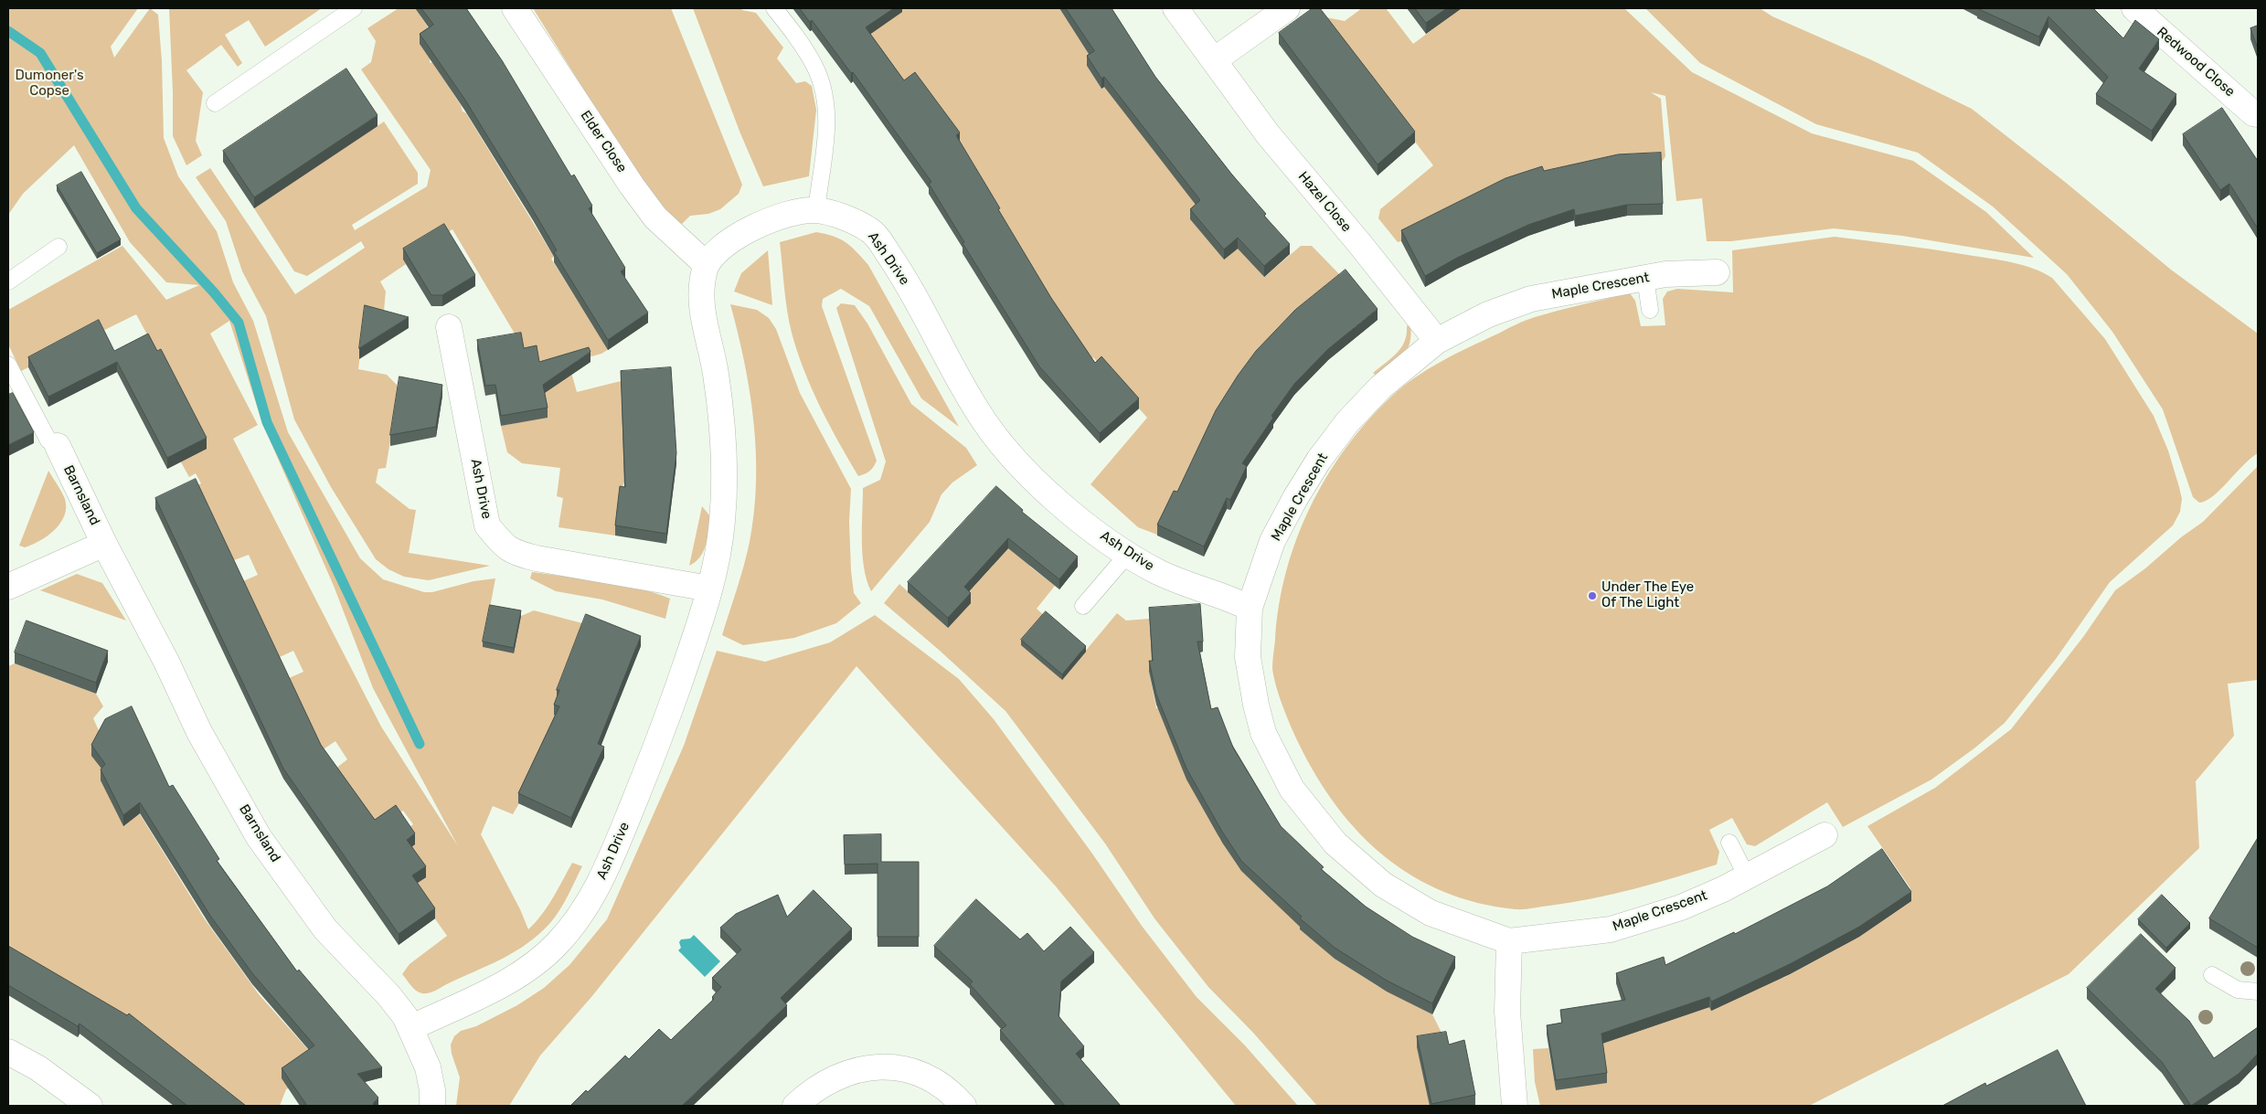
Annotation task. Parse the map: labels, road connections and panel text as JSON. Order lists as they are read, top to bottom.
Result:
{
  "streets": {
    "street": [
      "Redwood Close",
      "Elder Close",
      "Hazel Close",
      "Ash Drive",
      "Maple Crescent",
      "Barnsland"
    ]
  },
  "crossings": [
    ["Elder Close", "Ash Drive"],
    ["Hazel Close", "Maple Crescent"],
    ["Ash Drive", "Maple Crescent"],
    ["Ash Drive", "Barnsland"]
  ],
  "parks": ["Dumoner's Copse"],
  "places": ["Under The Eye Of The Light"]
}
